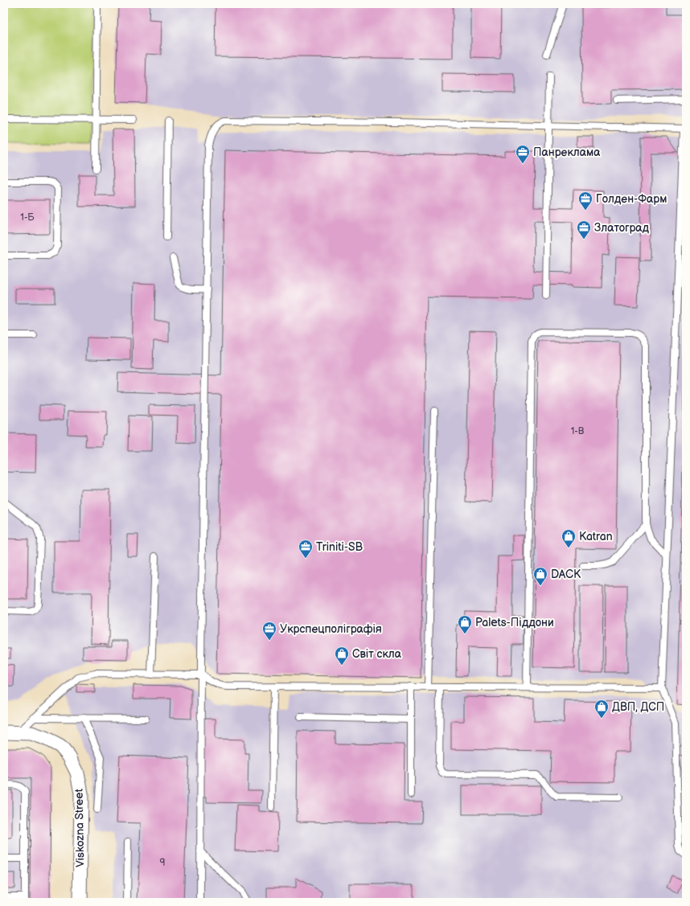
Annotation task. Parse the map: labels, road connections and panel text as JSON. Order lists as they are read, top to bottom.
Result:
{
  "streets": {
    "street": ["Viskozna Street"]
  },
  "places": {
    "office": [
      "Панреклама",
      "Голден-Фарм",
      "Златоград",
      "Triniti-SB",
      "Укрспецполіграфія"
    ],
    "shop": [
      "Katran",
      "DACK",
      "Palets-Піддони",
      "Світ скла",
      "ДВП, ДСП"
    ]
  },
  "house_numbers": ["1-Б", "1-В", "9"]
}
